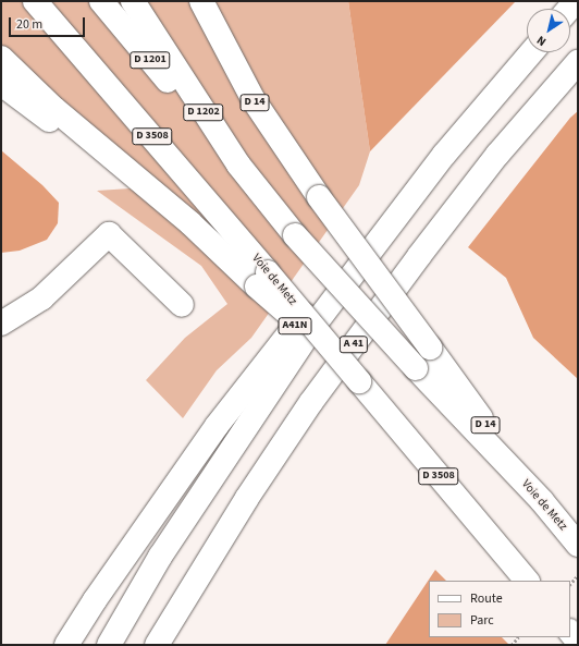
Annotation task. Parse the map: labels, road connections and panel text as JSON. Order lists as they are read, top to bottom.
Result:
{
  "streets": {
    "main road": [
      "D 1201",
      "D 14",
      "D 1202",
      "D 3508",
      "Voie de Metz",
      "A41N",
      "A 41"
    ]
  },
  "crossings": [
    ["D 1201", "Voie de Metz"],
    ["D 14", "Voie de Metz"]
  ],
  "legend": ["Route", "Parc"],
  "scale_bar": "20 m",
  "north": "bottom left"
}
